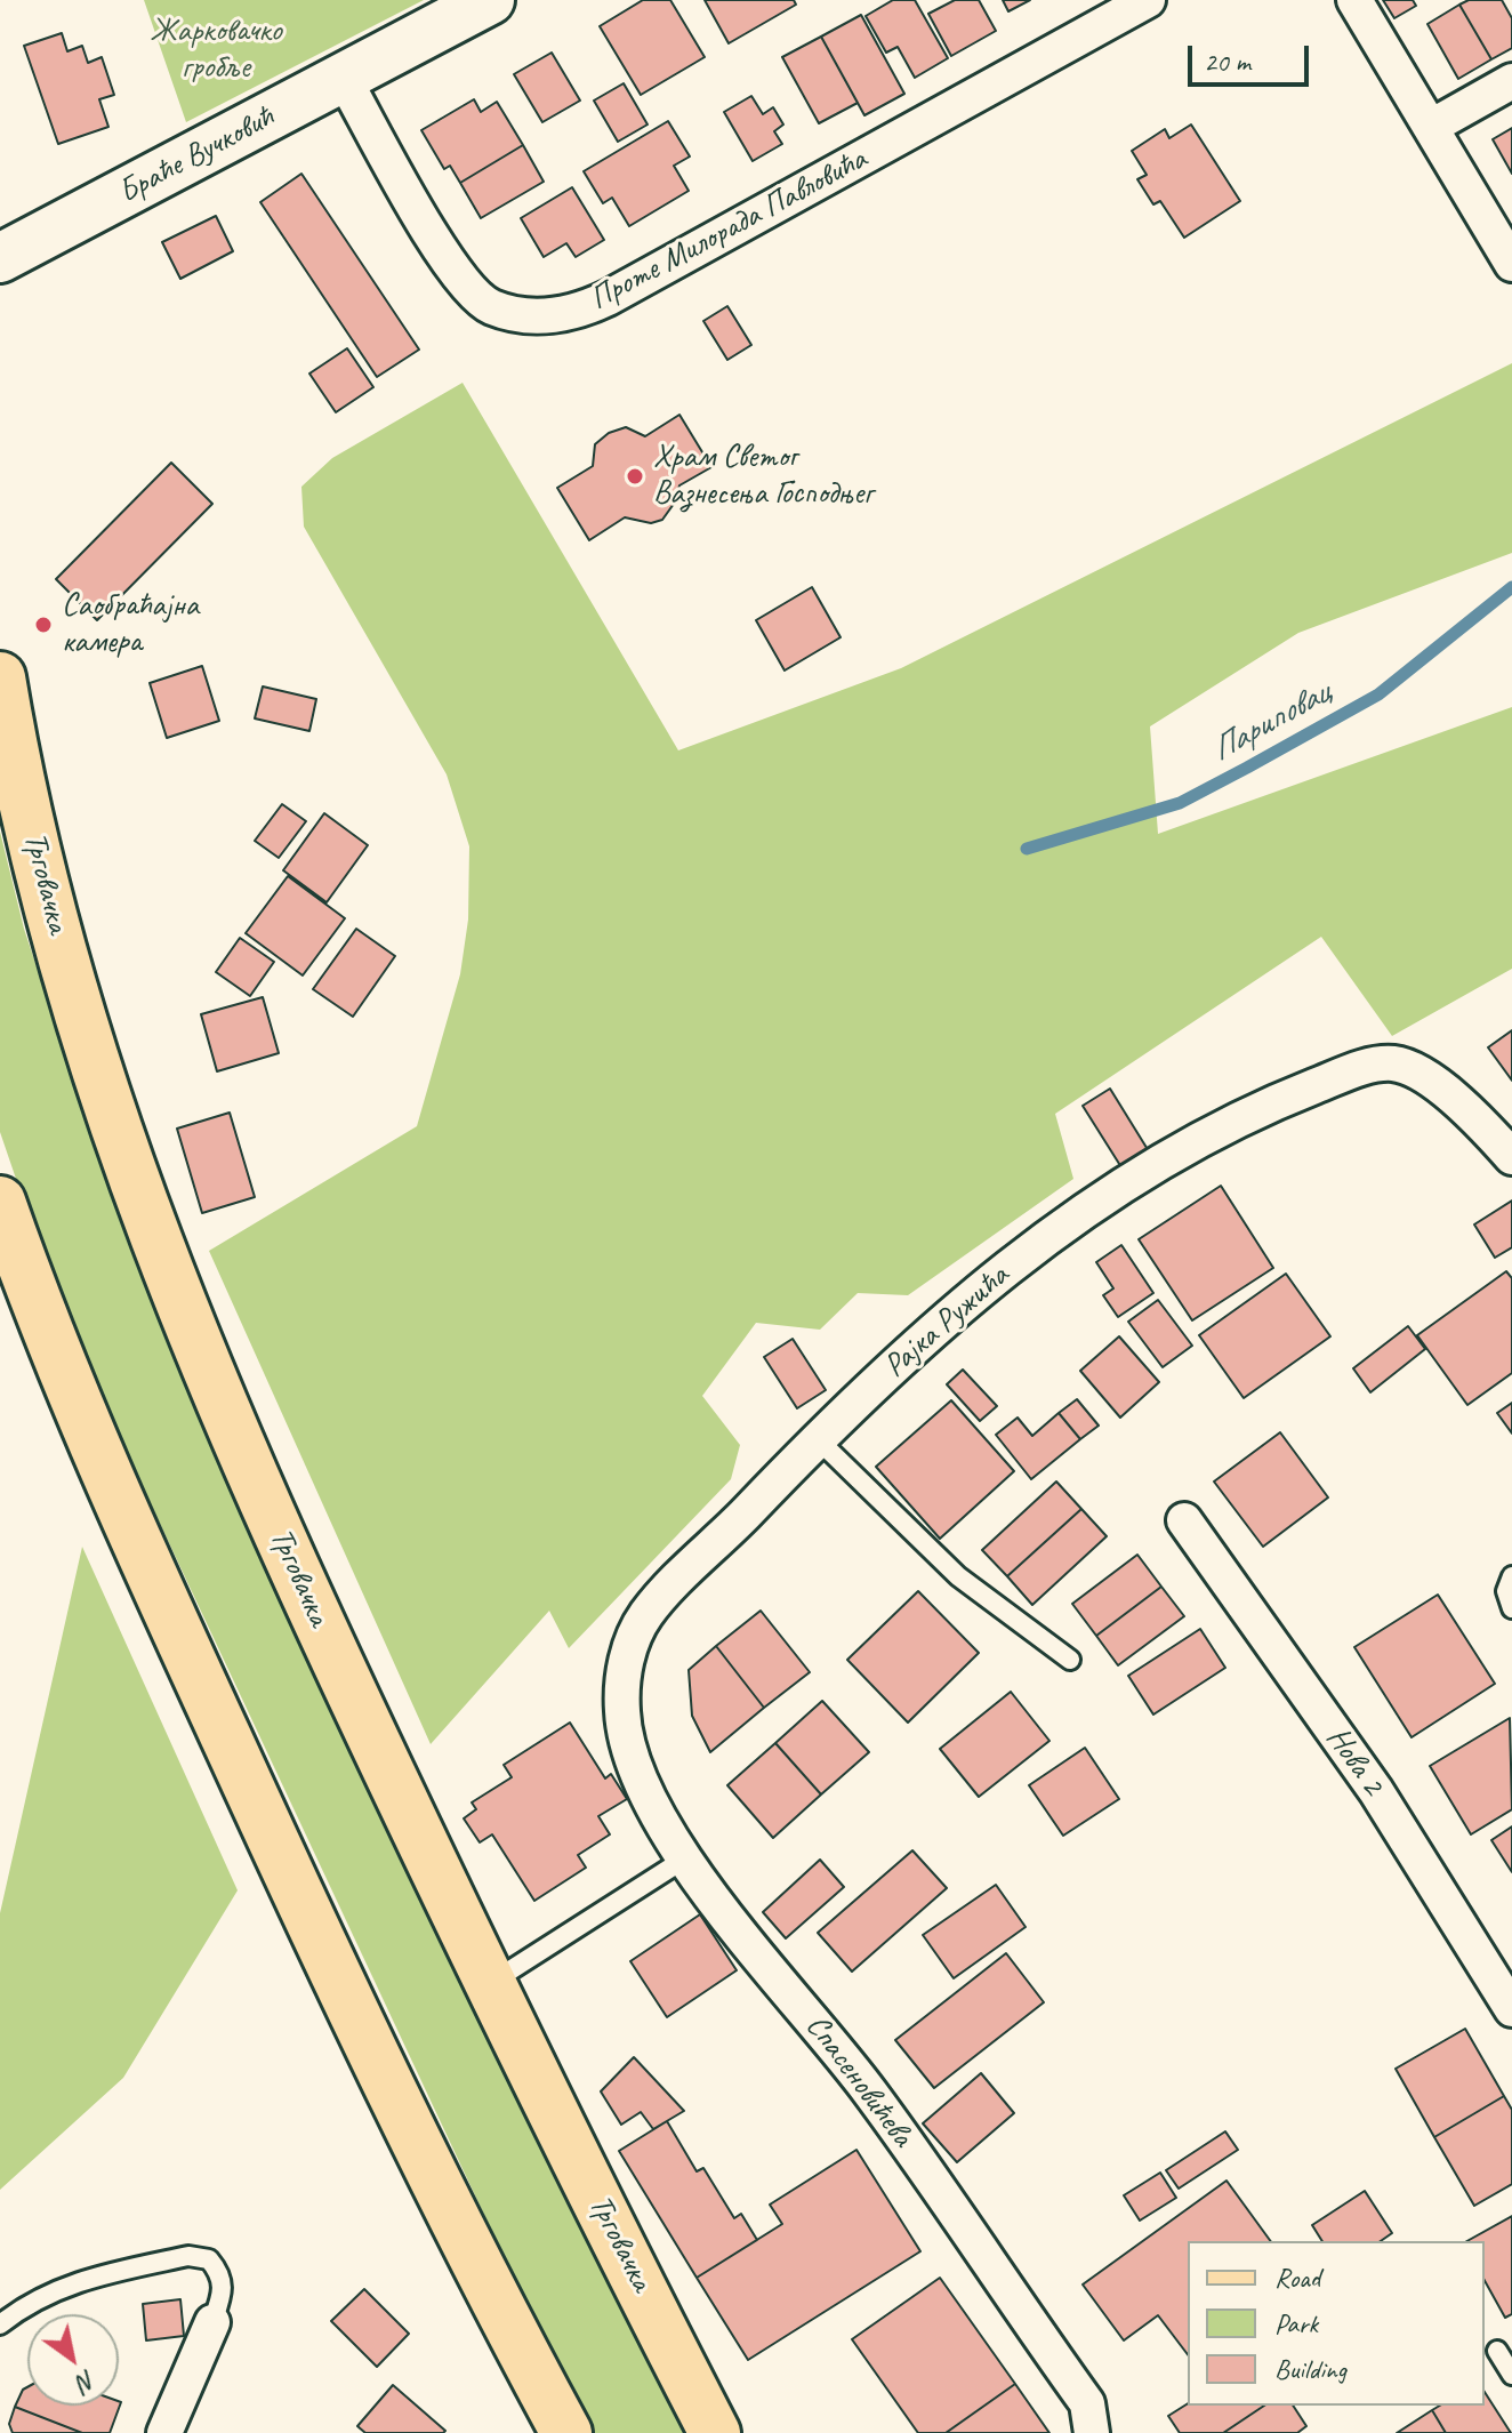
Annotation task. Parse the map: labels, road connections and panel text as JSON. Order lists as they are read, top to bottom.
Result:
{
  "streets": {
    "main road": ["Трговачка"],
    "street": [
      "Браће Вучковић",
      "Проте Милорада Павловића",
      "Рајка Ружића",
      "Нова 2",
      "Спасеновићева"
    ]
  },
  "crossings": [
    ["Браће Вучковић", "Проте Милорада Павловића"],
    ["Рајка Ружића", "Спасеновићева"]
  ],
  "water": ["Париповац"],
  "parks": ["Жарковачко гробље"],
  "places": ["Храм Светог Вазнесења Господњег", "Саобраћајна камера"],
  "legend": ["Road", "Park", "Building"],
  "scale_bar": "20 m",
  "north": "bottom right"
}
